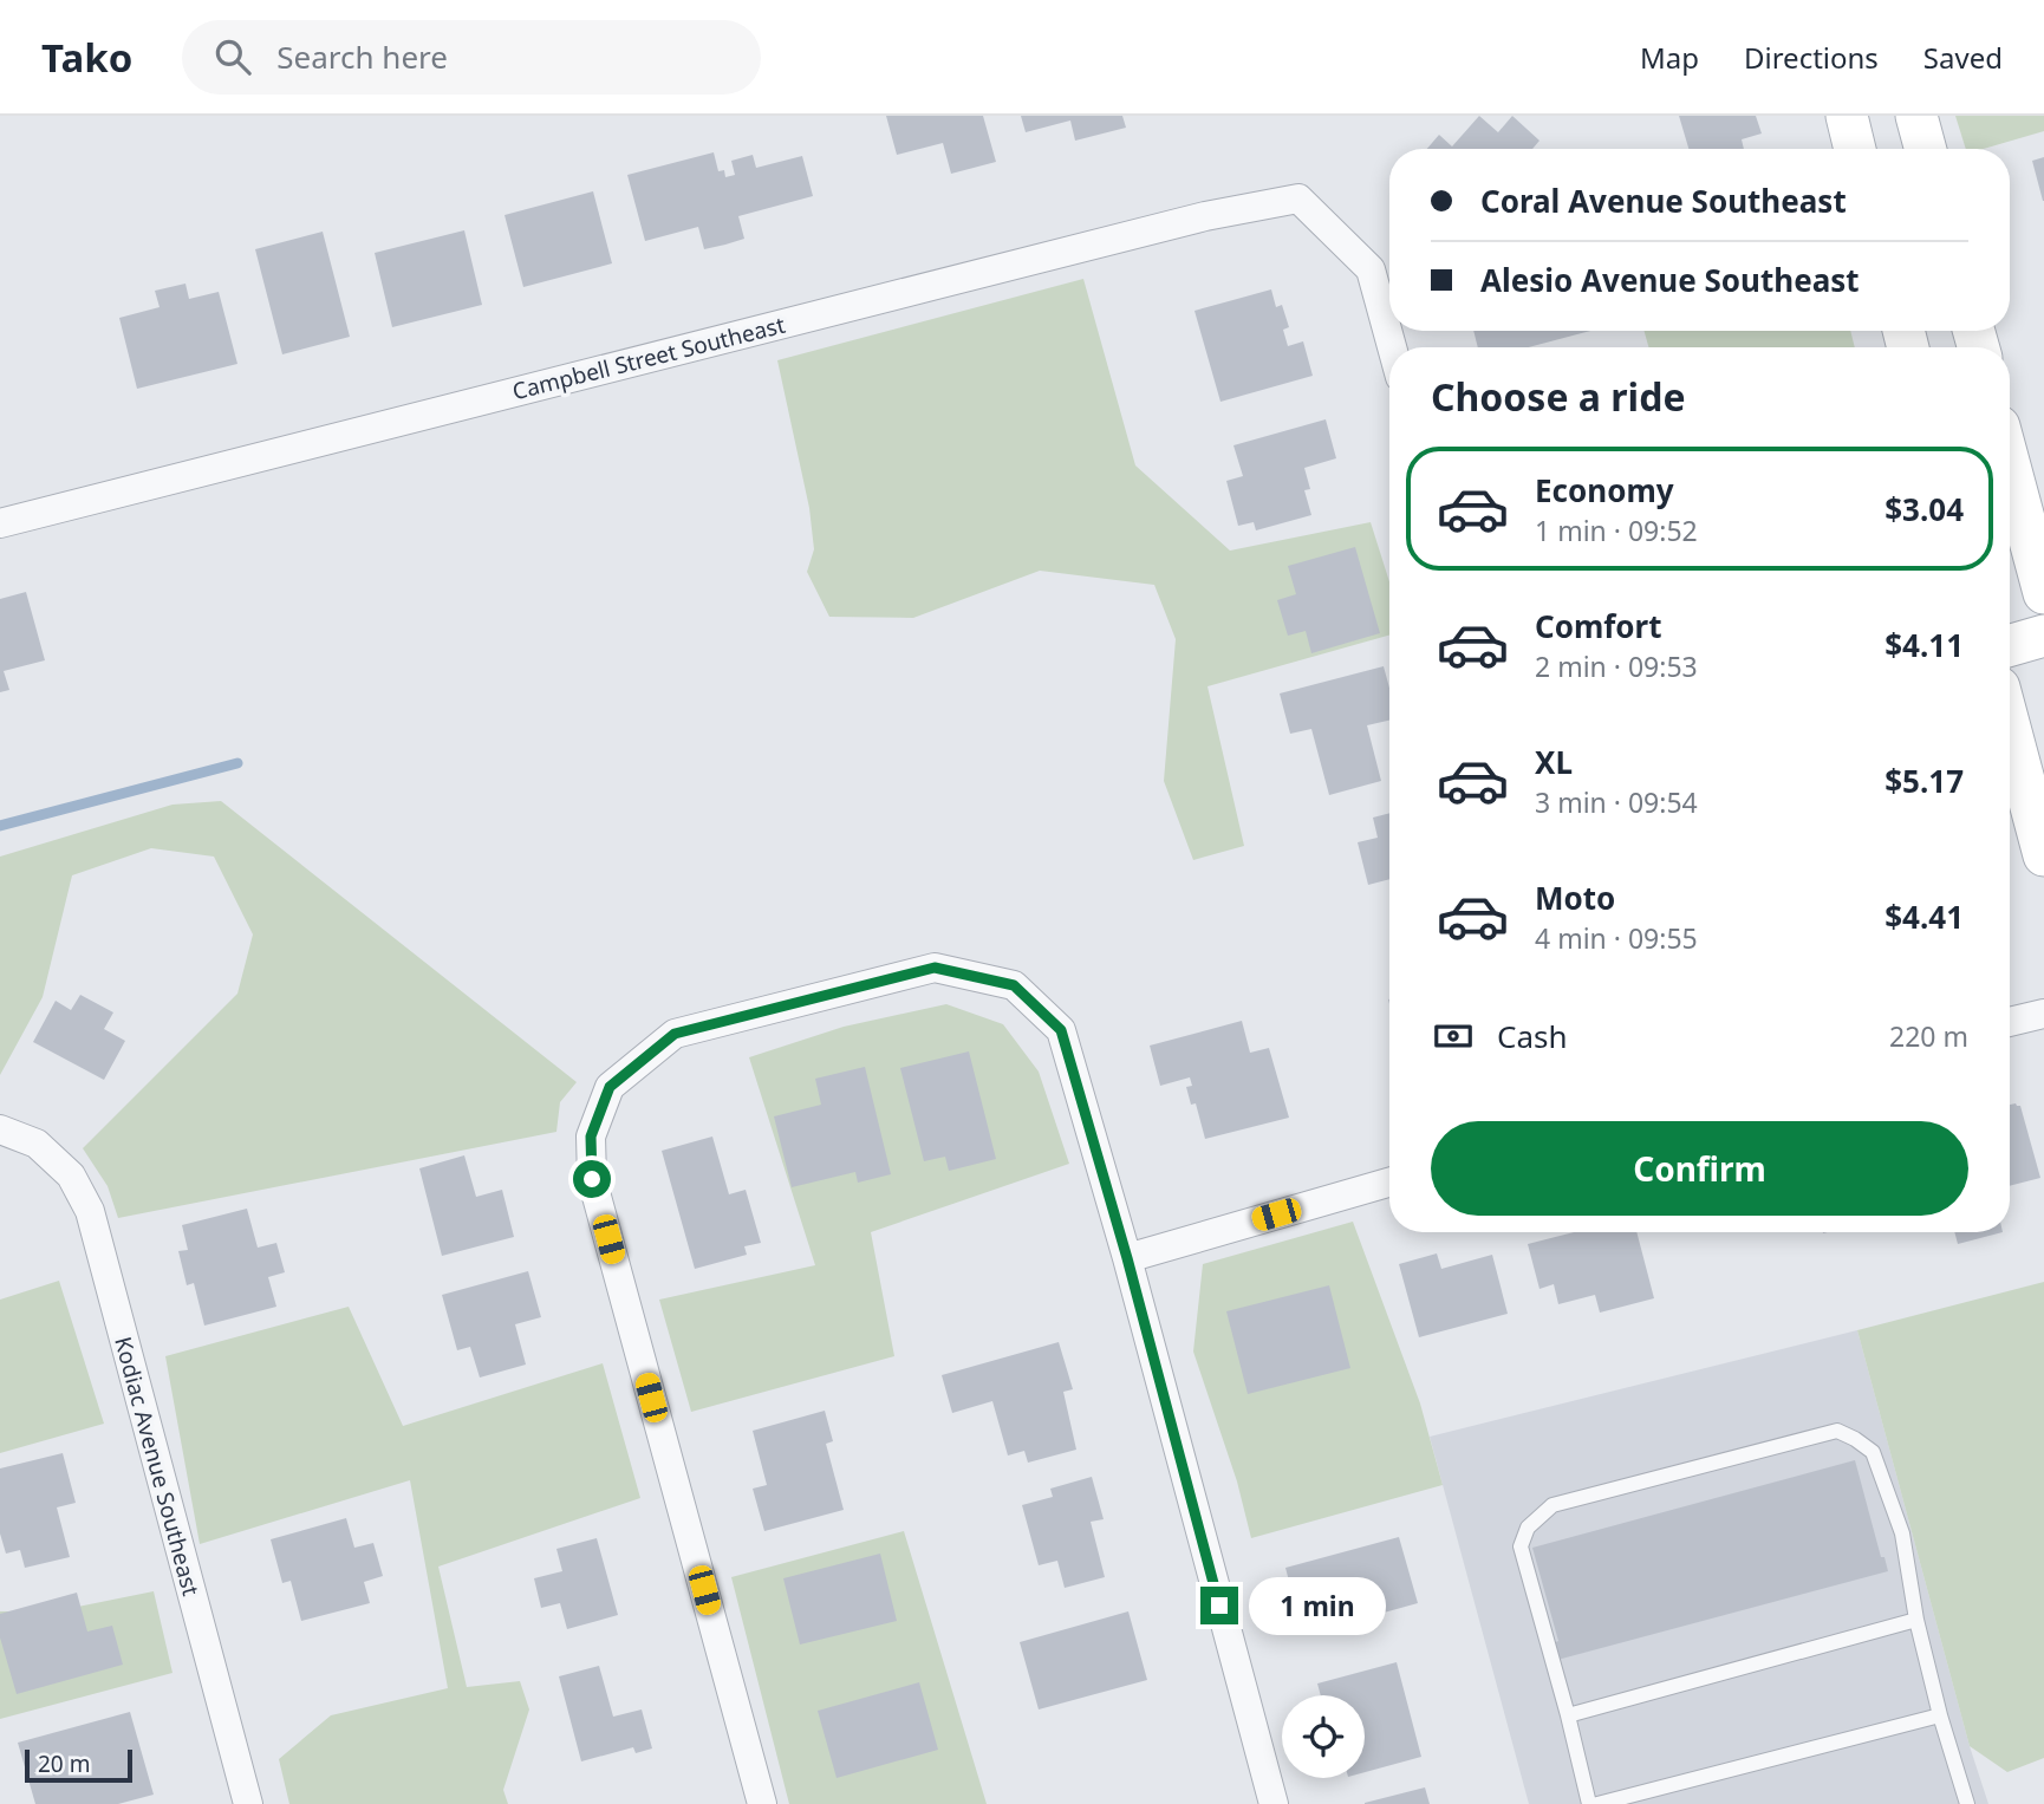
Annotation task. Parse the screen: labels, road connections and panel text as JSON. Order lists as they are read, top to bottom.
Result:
{
  "streets": {
    "street": ["Campbell Street Southeast", "Kodiac Avenue Southeast"]
  },
  "scale_bar": "20 m",
  "page": {
    "header": "Tako",
    "search": "Search here",
    "nav": ["Map", "Directions", "Saved"],
    "banner": ["Coral Avenue Southeast", "Alesio Avenue Southeast"],
    "heading": "Choose a ride",
    "list": [
      {
        "name": "Economy",
        "note": "1 min · 09:52",
        "value": "$3.04"
      },
      {
        "name": "Comfort",
        "note": "2 min · 09:53",
        "value": "$4.11"
      },
      {
        "name": "XL",
        "note": "3 min · 09:54",
        "value": "$5.17"
      },
      {
        "name": "Moto",
        "note": "4 min · 09:55",
        "value": "$4.41"
      }
    ],
    "pay": ["Cash", "220 m"],
    "buttons": "Confirm",
    "bubble": "1 min",
    "scale": "20 m"
  }
}
